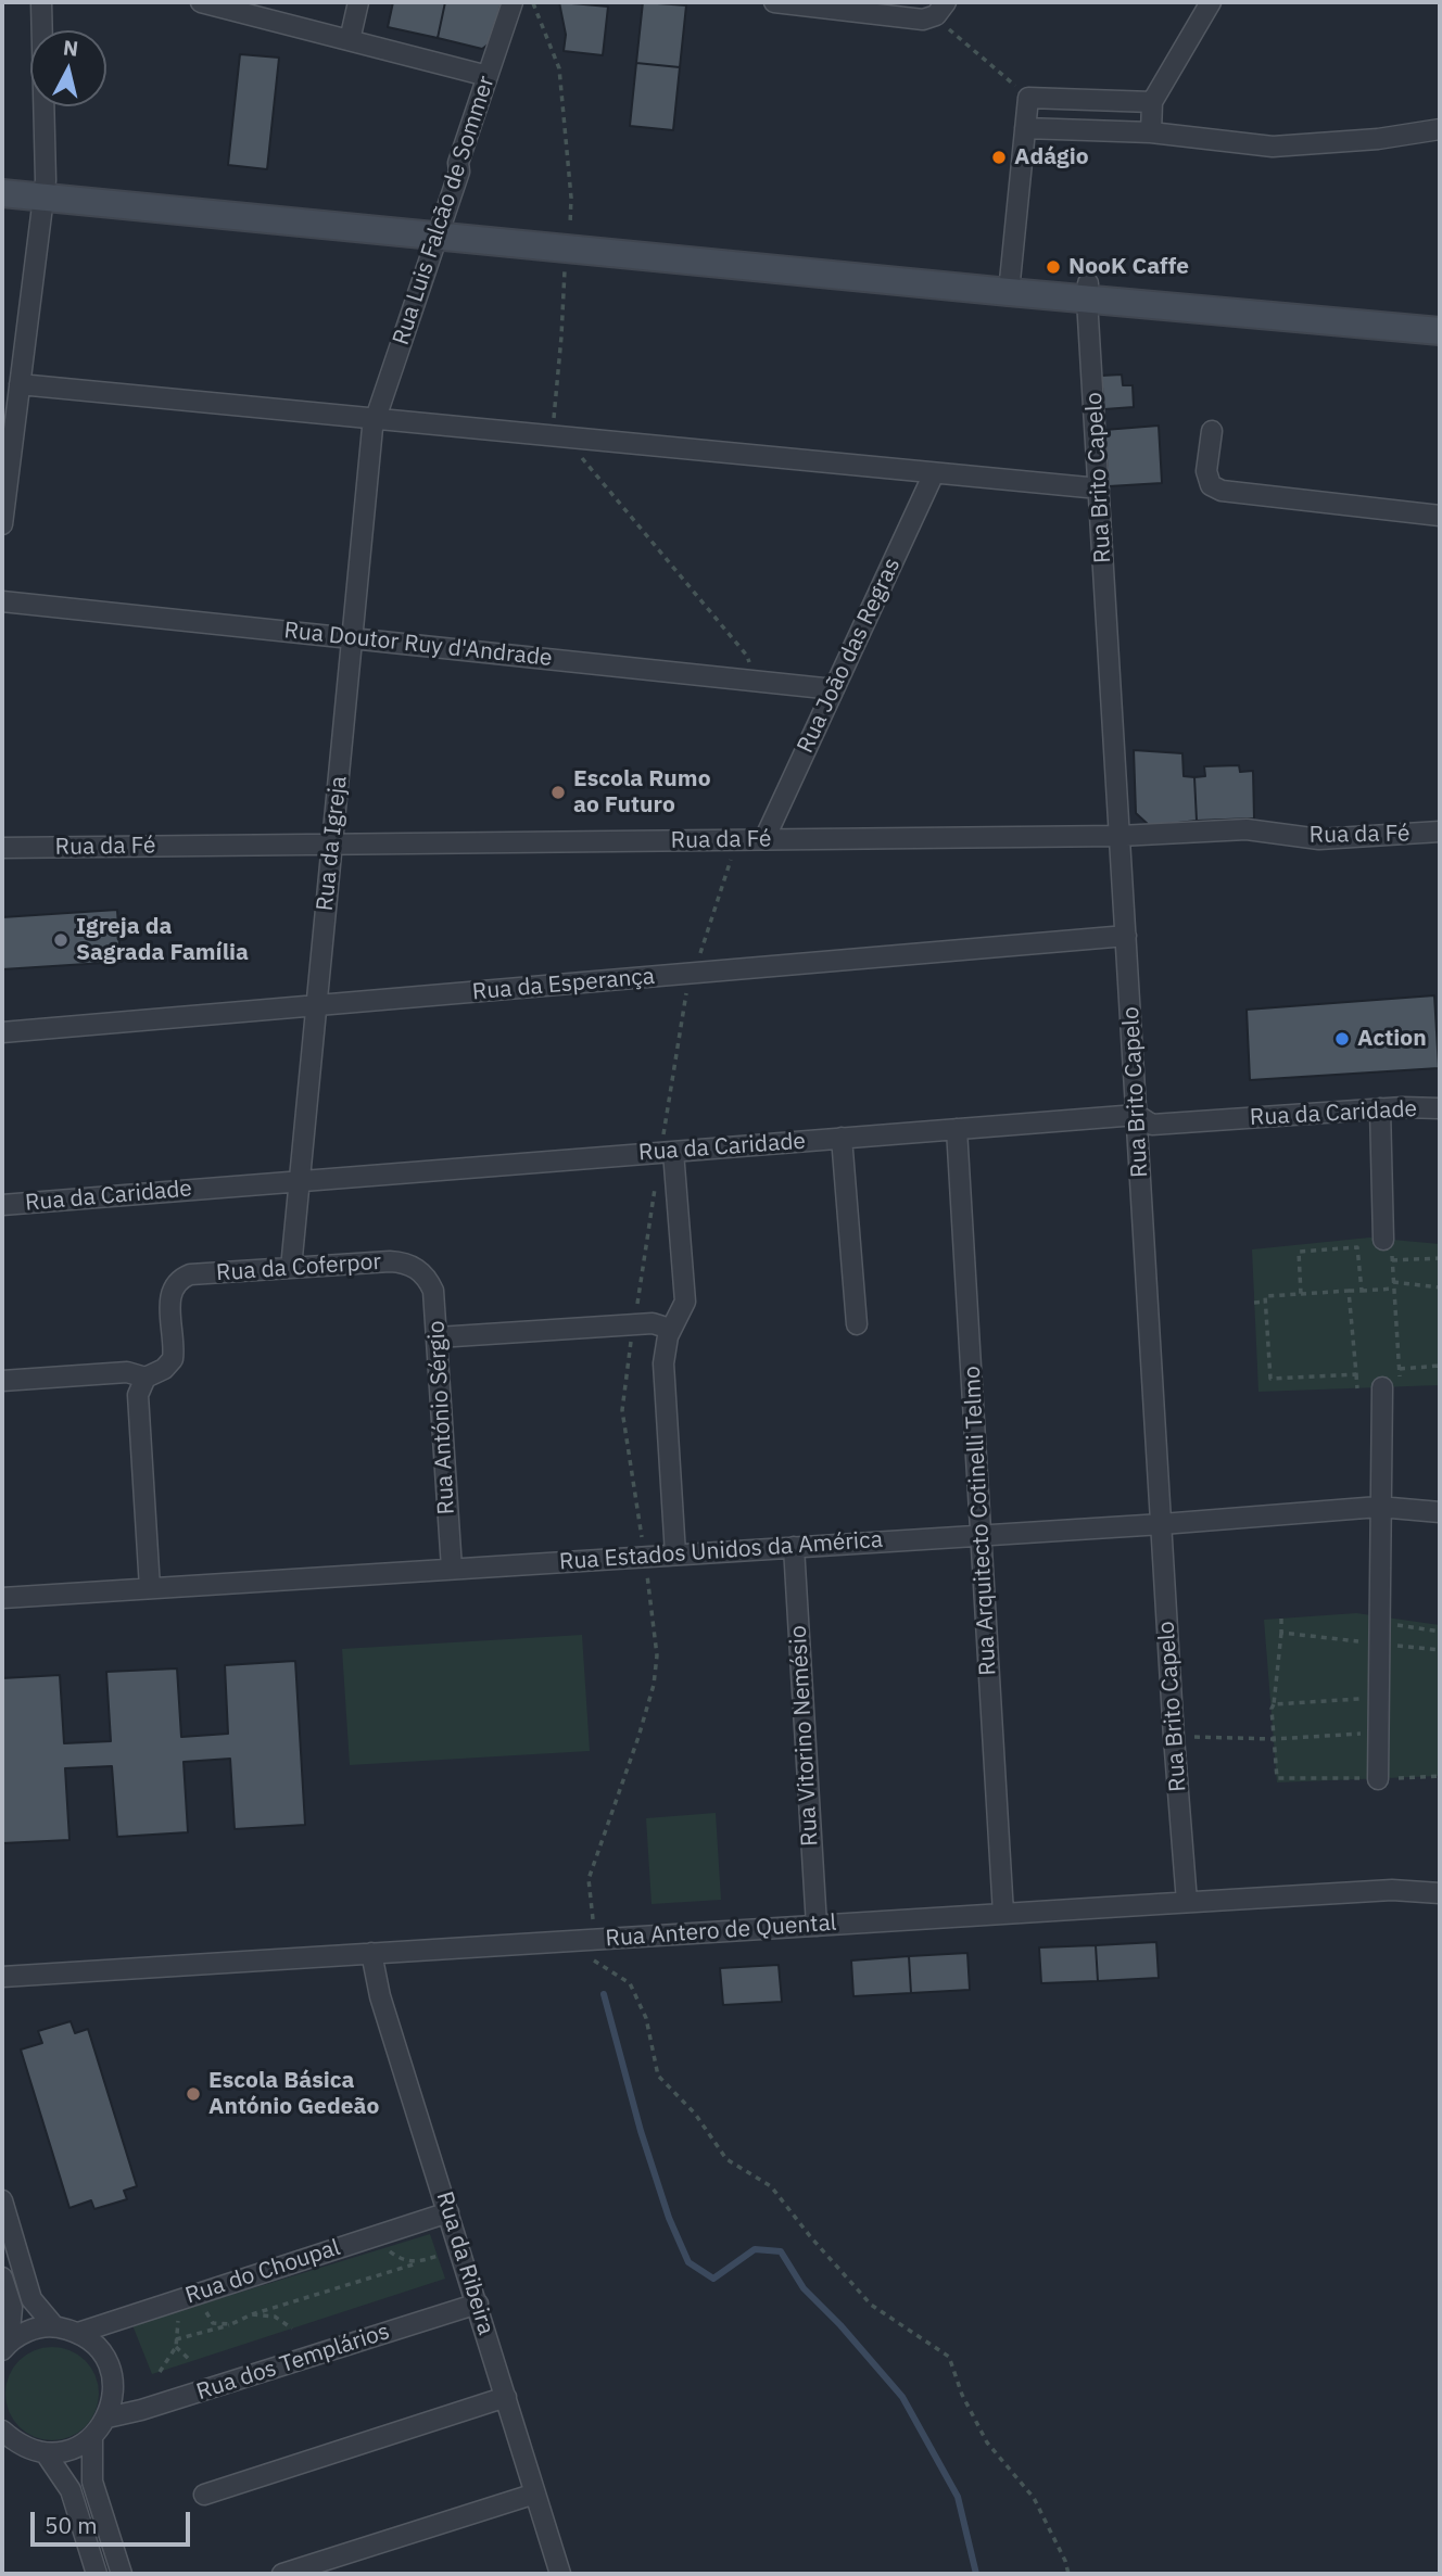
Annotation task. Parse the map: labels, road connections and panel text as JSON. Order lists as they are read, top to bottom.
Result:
{
  "streets": {
    "street": [
      "Rua Luis Falcão de Sommer",
      "Rua Brito Capelo",
      "Rua Doutor Ruy d'Andrade",
      "Rua João das Regras",
      "Rua da Fé",
      "Rua da Igreja",
      "Rua da Esperança",
      "Rua da Caridade",
      "Rua da Coferpor",
      "Rua António Sérgio",
      "Rua Arquitecto Cotinelli Telmo",
      "Rua Estados Unidos da América",
      "Rua Vitorino Nemésio",
      "Rua Antero de Quental",
      "Rua da Ribeira",
      "Rua do Choupal",
      "Rua dos Templários"
    ]
  },
  "crossings": [
    ["Rua Luis Falcão de Sommer", "Rua da Igreja"],
    ["Rua Brito Capelo", "Rua da Fé"],
    ["Rua Brito Capelo", "Rua da Esperança"],
    ["Rua Brito Capelo", "Rua da Caridade"],
    ["Rua Brito Capelo", "Rua Estados Unidos da América"],
    ["Rua Brito Capelo", "Rua Antero de Quental"],
    ["Rua Doutor Ruy d'Andrade", "Rua João das Regras"],
    ["Rua Doutor Ruy d'Andrade", "Rua da Igreja"],
    ["Rua João das Regras", "Rua da Fé"],
    ["Rua da Fé", "Rua da Igreja"],
    ["Rua da Igreja", "Rua da Esperança"],
    ["Rua da Igreja", "Rua da Caridade"],
    ["Rua da Igreja", "Rua da Coferpor"],
    ["Rua da Caridade", "Rua Arquitecto Cotinelli Telmo"],
    ["Rua da Coferpor", "Rua António Sérgio"],
    ["Rua António Sérgio", "Rua Estados Unidos da América"],
    ["Rua Arquitecto Cotinelli Telmo", "Rua Estados Unidos da América"],
    ["Rua Arquitecto Cotinelli Telmo", "Rua Antero de Quental"],
    ["Rua Estados Unidos da América", "Rua Vitorino Nemésio"],
    ["Rua Vitorino Nemésio", "Rua Antero de Quental"],
    ["Rua Antero de Quental", "Rua da Ribeira"],
    ["Rua da Ribeira", "Rua do Choupal"],
    ["Rua da Ribeira", "Rua dos Templários"]
  ],
  "places": [
    "Adágio",
    "NooK Caffe",
    "Escola Rumo ao Futuro",
    "Igreja da Sagrada Família",
    "Action",
    "Escola Básica António Gedeão"
  ],
  "scale_bar": "50 m",
  "north": "top"
}
